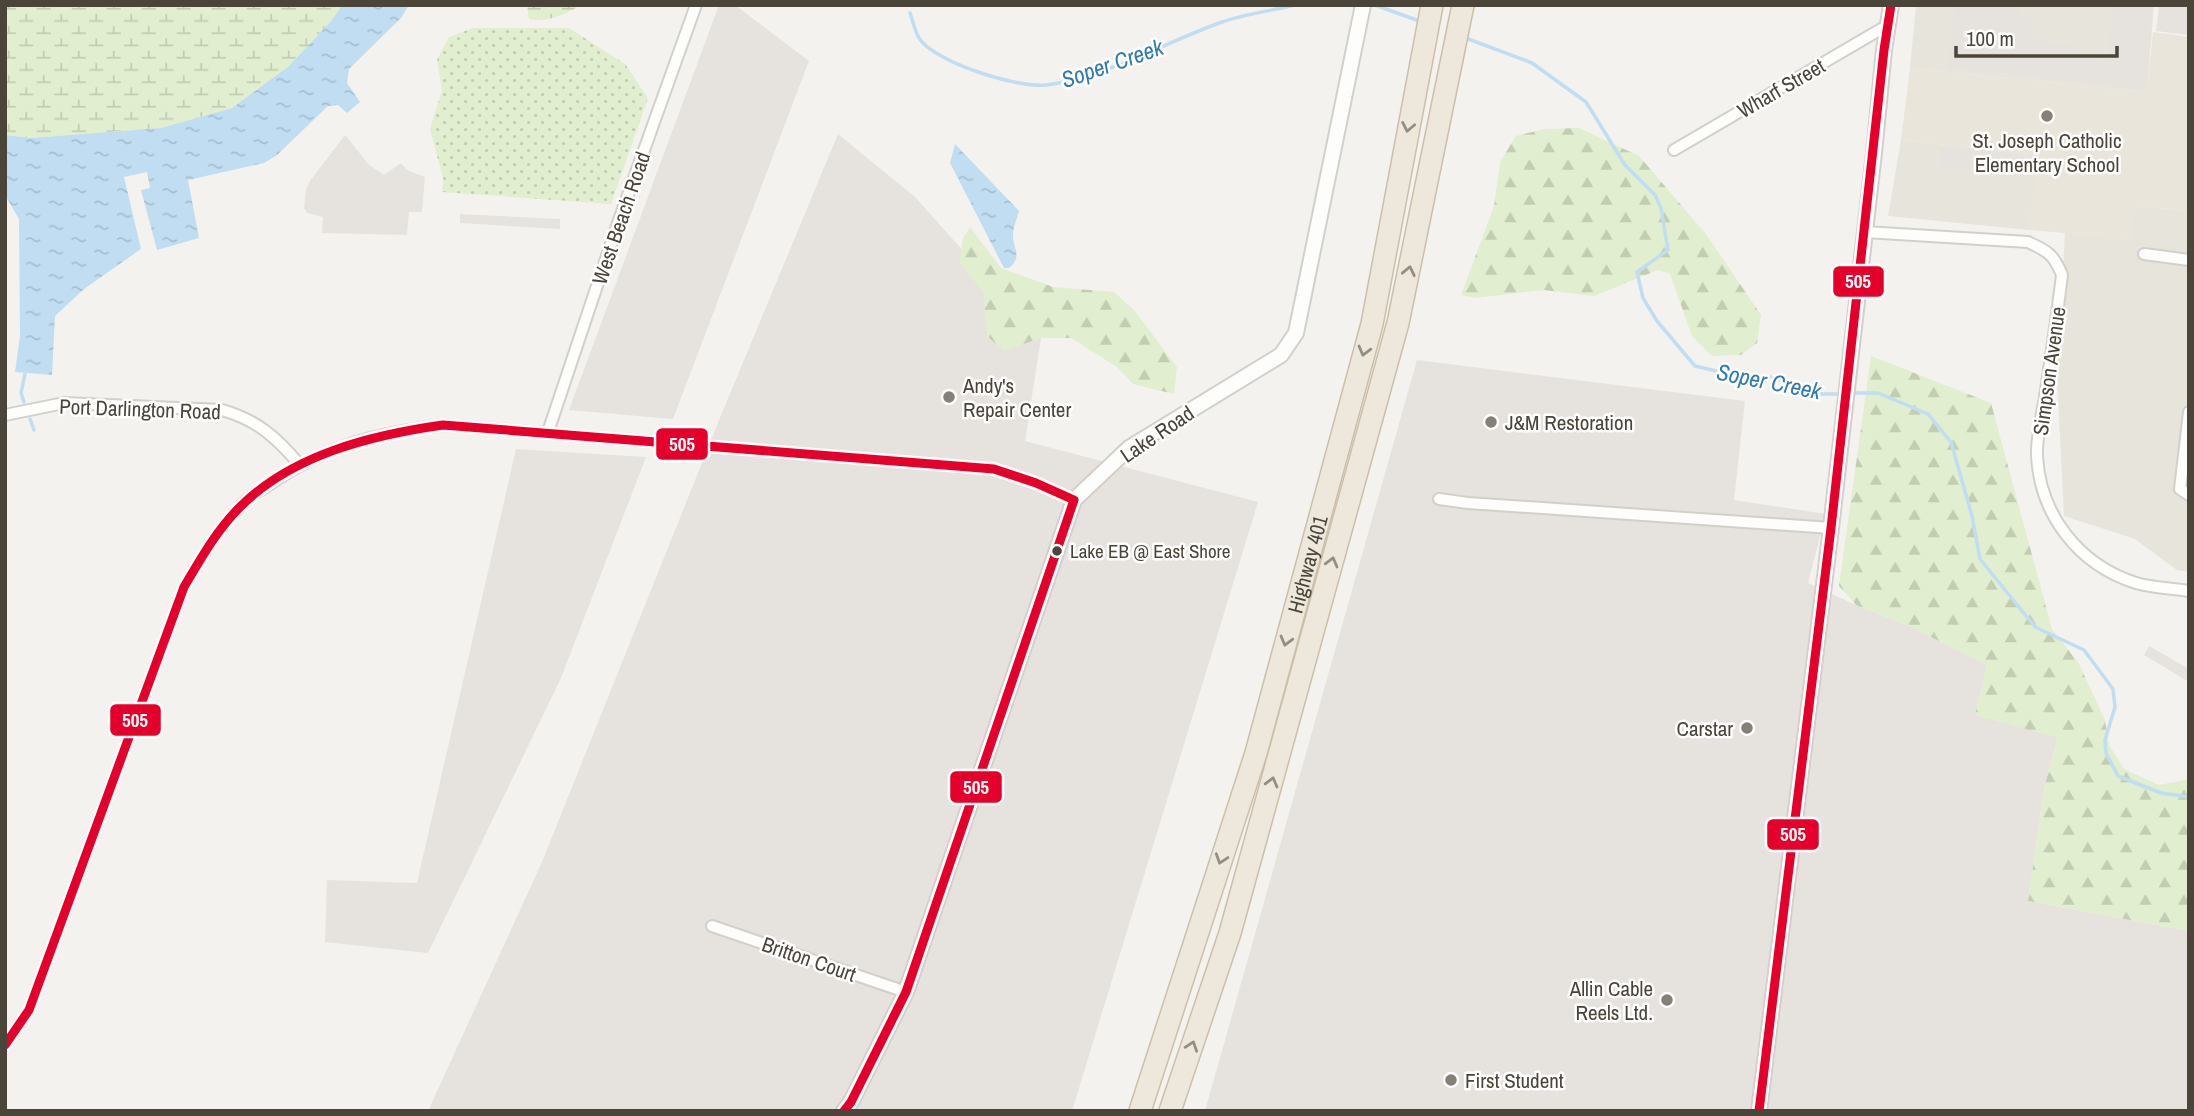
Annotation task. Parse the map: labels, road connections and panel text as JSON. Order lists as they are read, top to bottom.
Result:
{
  "streets": {
    "highway": ["Highway 401"],
    "street": [
      "Wharf Street",
      "West Beach Road",
      "Simpson Avenue",
      "Port Darlington Road",
      "Lake Road",
      "Britton Court"
    ]
  },
  "crossings": [
    ["Lake Road", "Britton Court"]
  ],
  "water": ["Soper Creek"],
  "places": [
    "St. Joseph Catholic Elementary School",
    "Andy's Repair Center",
    "J&M Restoration",
    "Lake EB @ East Shore",
    "Carstar",
    "Allin Cable Reels Ltd.",
    "First Student"
  ],
  "lines": ["transit line 505"],
  "scale_bar": "100 m"
}
